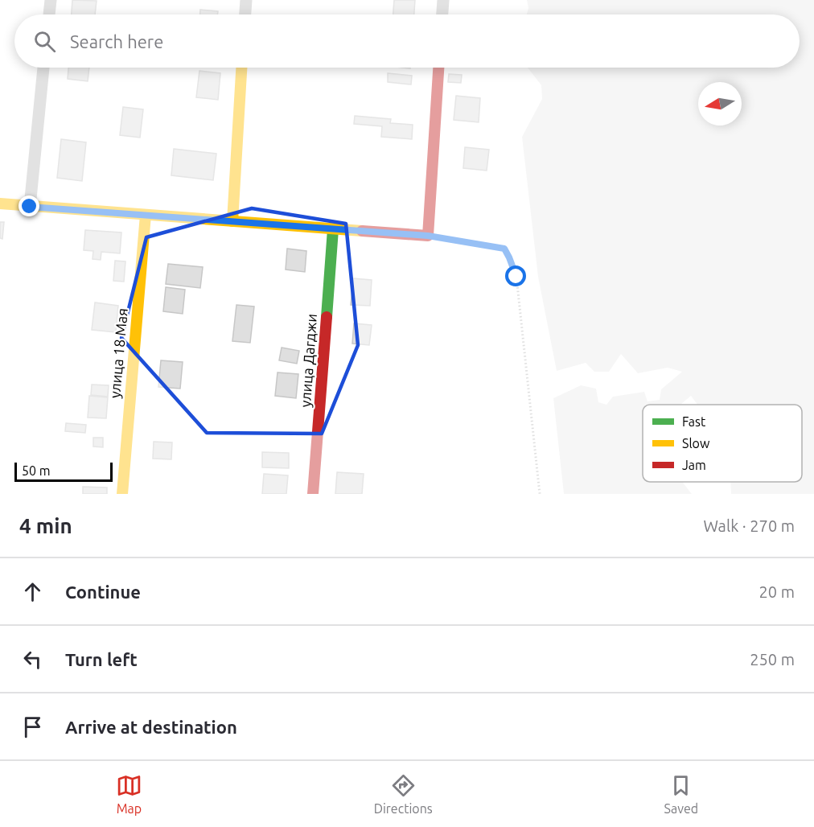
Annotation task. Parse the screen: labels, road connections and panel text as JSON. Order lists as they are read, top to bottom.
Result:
{
  "streets": {
    "street": ["улица 18 Мая", "улица Дагджи"]
  },
  "legend": ["Fast", "Slow", "Jam"],
  "scale_bar": "50 m",
  "north": "left",
  "page": {
    "search": "Search here",
    "scale": "50 m",
    "heading": ["4 min", "Walk · 270 m"],
    "list": [
      ["Continue", "20 m"],
      ["Turn left", "250 m"],
      "Arrive at destination"
    ],
    "nav": ["Map", "Directions", "Saved"]
  }
}
